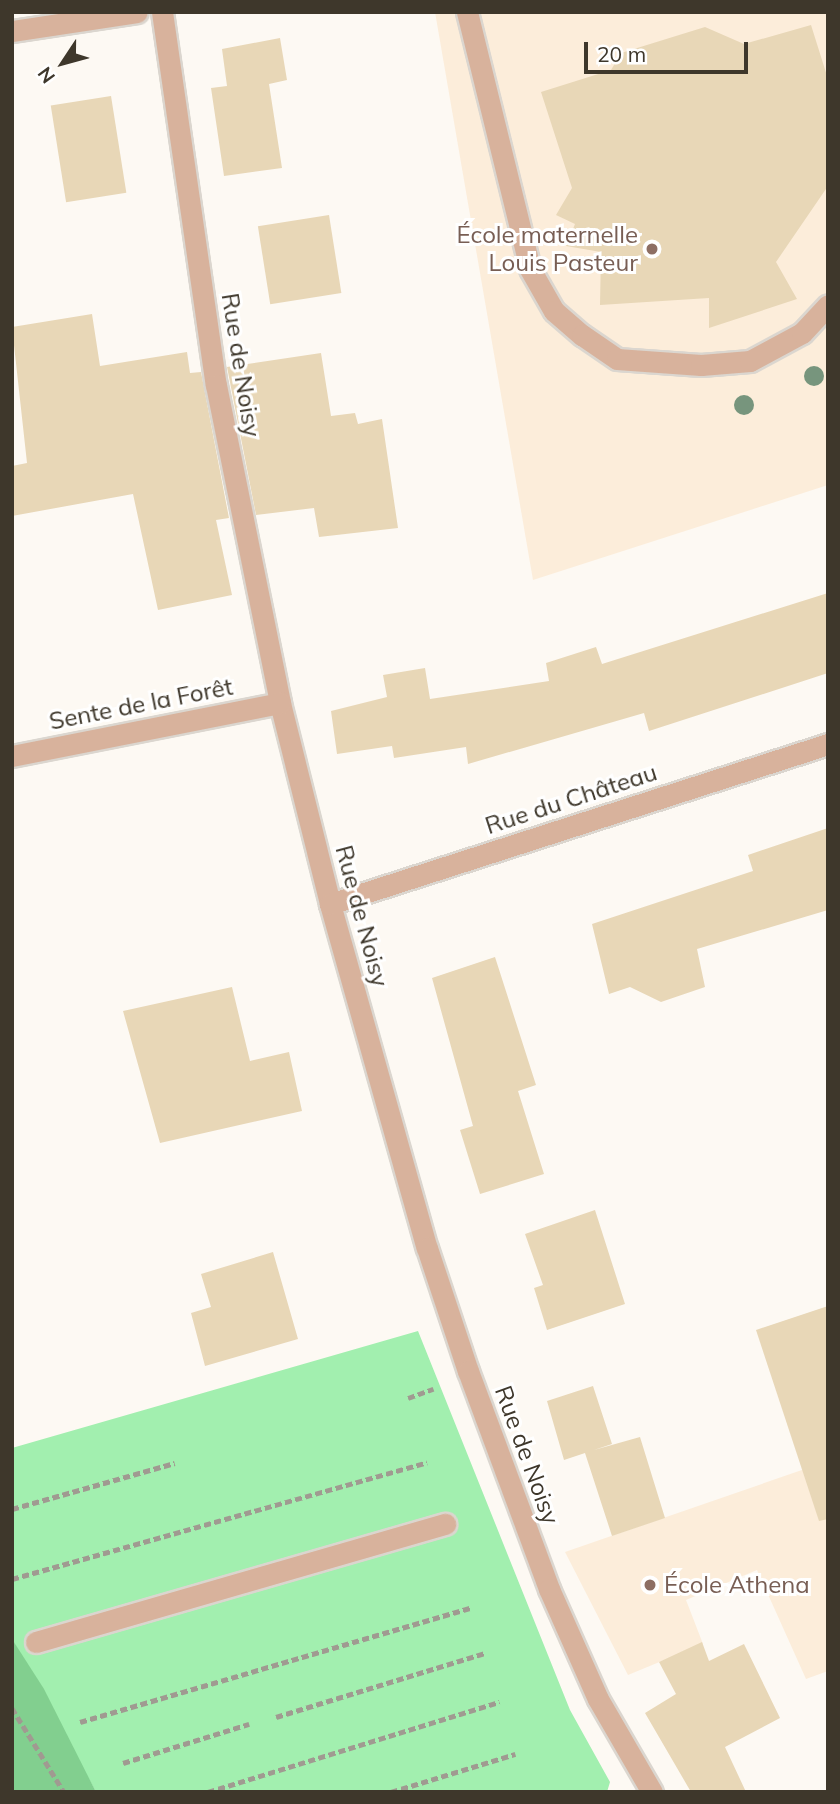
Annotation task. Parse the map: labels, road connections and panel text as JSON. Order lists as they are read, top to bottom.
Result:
{
  "streets": {
    "street": ["Rue de Noisy", "Sente de la Forêt", "Rue du Château"]
  },
  "crossings": [
    ["Rue de Noisy", "Sente de la Forêt"],
    ["Rue de Noisy", "Rue du Château"]
  ],
  "places": ["École maternelle Louis Pasteur", "École Athena"],
  "scale_bar": "20 m",
  "north": "bottom left"
}
